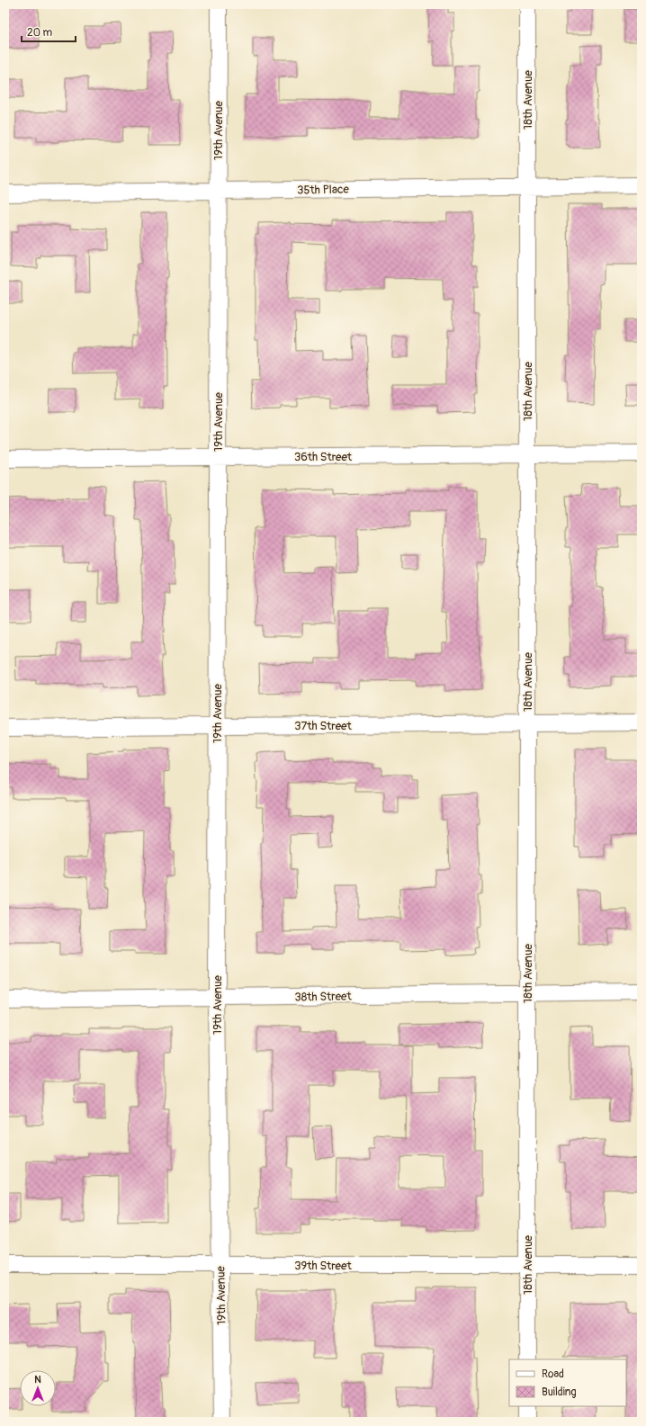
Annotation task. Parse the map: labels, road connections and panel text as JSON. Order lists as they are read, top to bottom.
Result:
{
  "streets": {
    "street": [
      "18th Avenue",
      "19th Avenue",
      "35th Place",
      "36th Street",
      "37th Street",
      "38th Street",
      "39th Street"
    ]
  },
  "crossings": [
    ["18th Avenue", "35th Place"],
    ["18th Avenue", "36th Street"],
    ["18th Avenue", "37th Street"],
    ["18th Avenue", "38th Street"],
    ["18th Avenue", "39th Street"],
    ["19th Avenue", "35th Place"],
    ["19th Avenue", "36th Street"],
    ["19th Avenue", "37th Street"],
    ["19th Avenue", "38th Street"],
    ["19th Avenue", "39th Street"]
  ],
  "legend": ["Road", "Building"],
  "scale_bar": "20 m",
  "north": "top"
}
